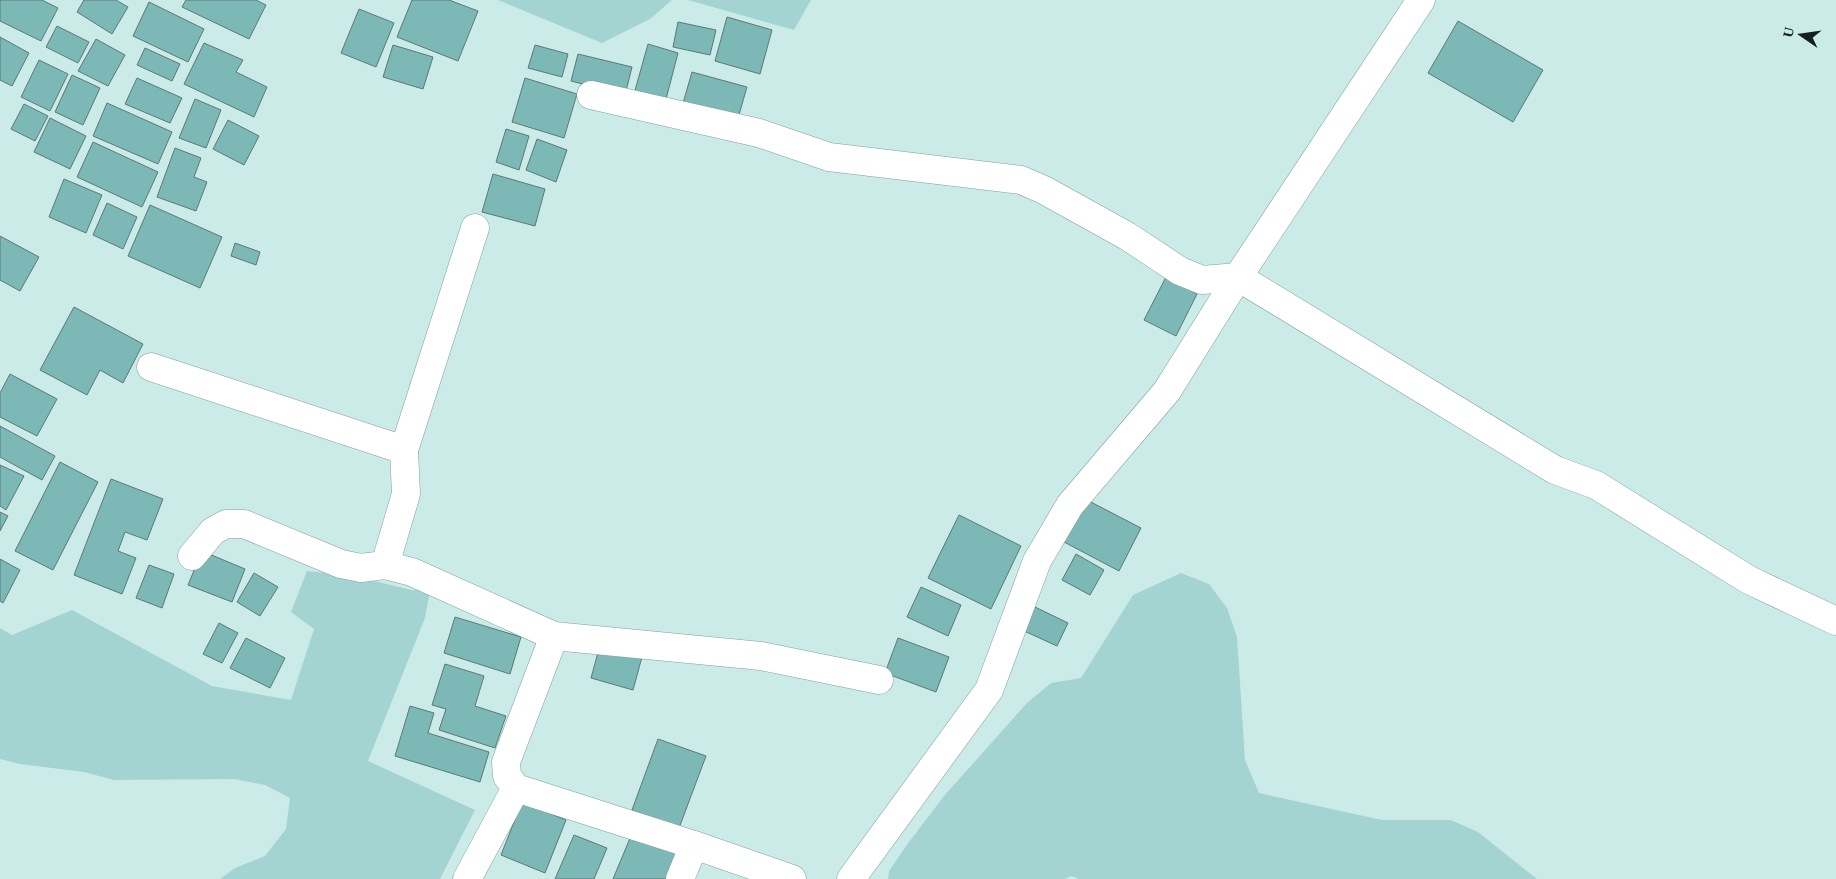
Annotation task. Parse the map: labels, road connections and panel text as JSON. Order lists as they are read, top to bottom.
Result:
{
  "north": "left"
}
